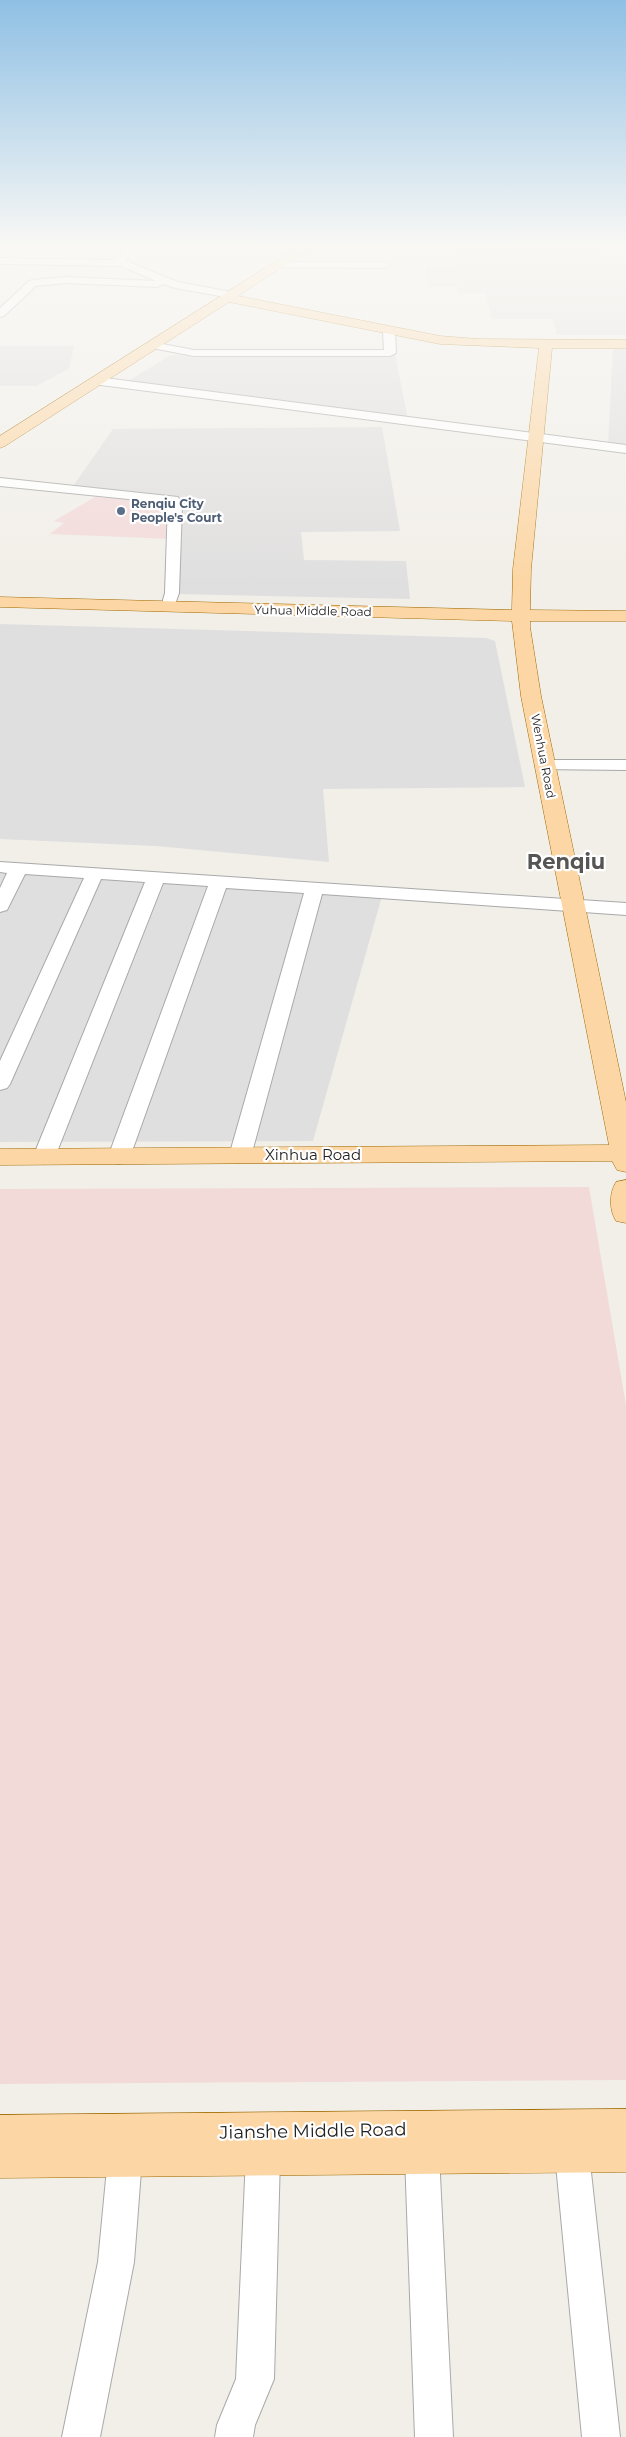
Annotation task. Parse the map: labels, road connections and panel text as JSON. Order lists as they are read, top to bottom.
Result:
{
  "streets": {
    "main road": [
      "Yuhua Middle Road",
      "Wenhua Road",
      "Xinhua Road",
      "Jianshe Middle Road"
    ]
  },
  "crossings": [
    ["Yuhua Middle Road", "Wenhua Road"],
    ["Wenhua Road", "Xinhua Road"]
  ],
  "districts": ["Renqiu"],
  "places": ["Renqiu City People's Court"]
}
